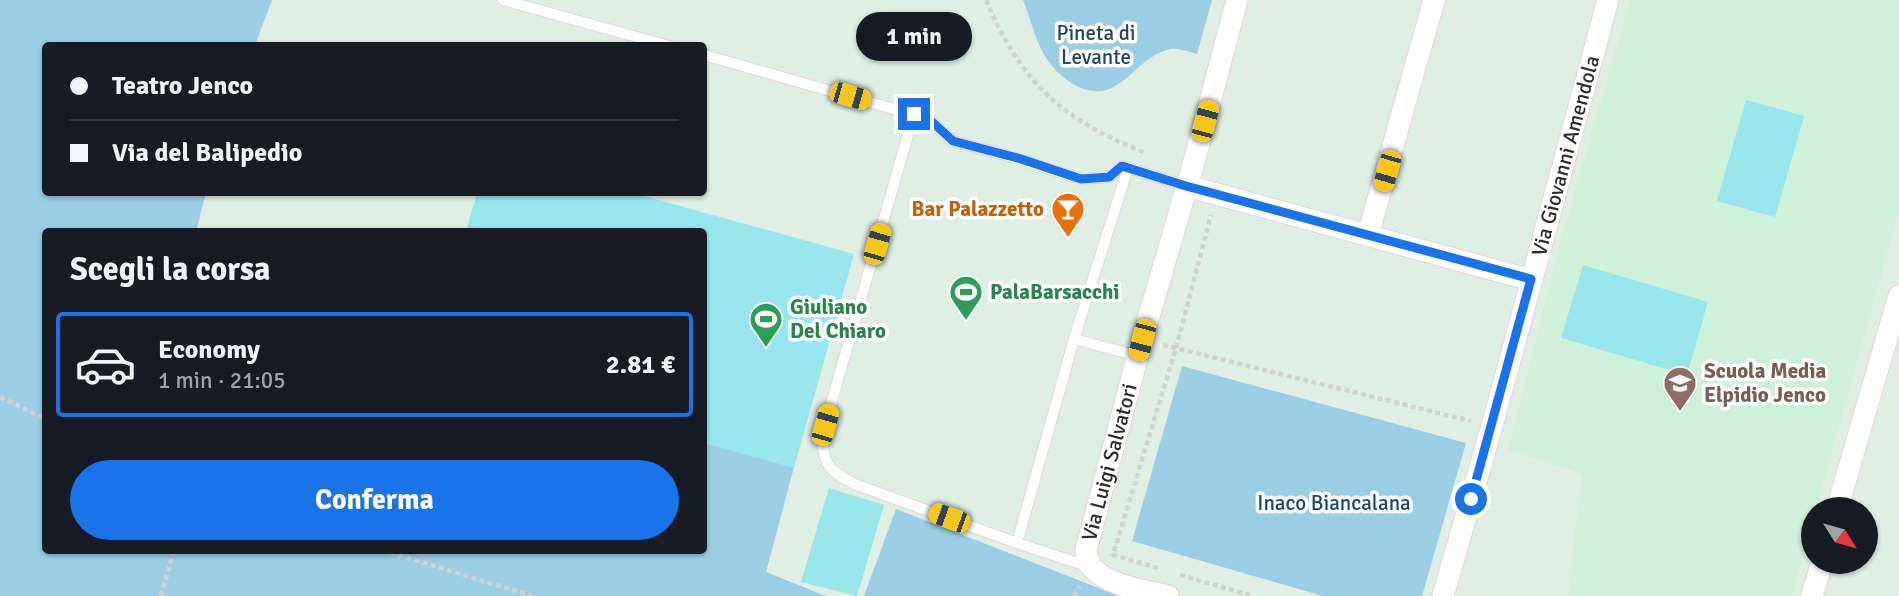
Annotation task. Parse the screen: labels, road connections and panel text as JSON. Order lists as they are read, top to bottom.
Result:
{
  "streets": {
    "street": ["Via Giovanni Amendola", "Via Luigi Salvatori"]
  },
  "parks": ["Pineta di Levante", "Inaco Biancalana"],
  "places": {
    "bar": ["Bar Palazzetto"],
    "sports": ["PalaBarsacchi", "Giuliano Del Chiaro"],
    "school or university": ["Scuola Media Elpidio Jenco"]
  },
  "north": "bottom right",
  "page": {
    "bubble": "1 min",
    "banner": ["Teatro Jenco", "Via del Balipedio"],
    "heading": "Scegli la corsa",
    "list": [
      {
        "name": "Economy",
        "note": "1 min · 21:05",
        "value": "2.81 €"
      }
    ],
    "buttons": "Conferma"
  }
}
